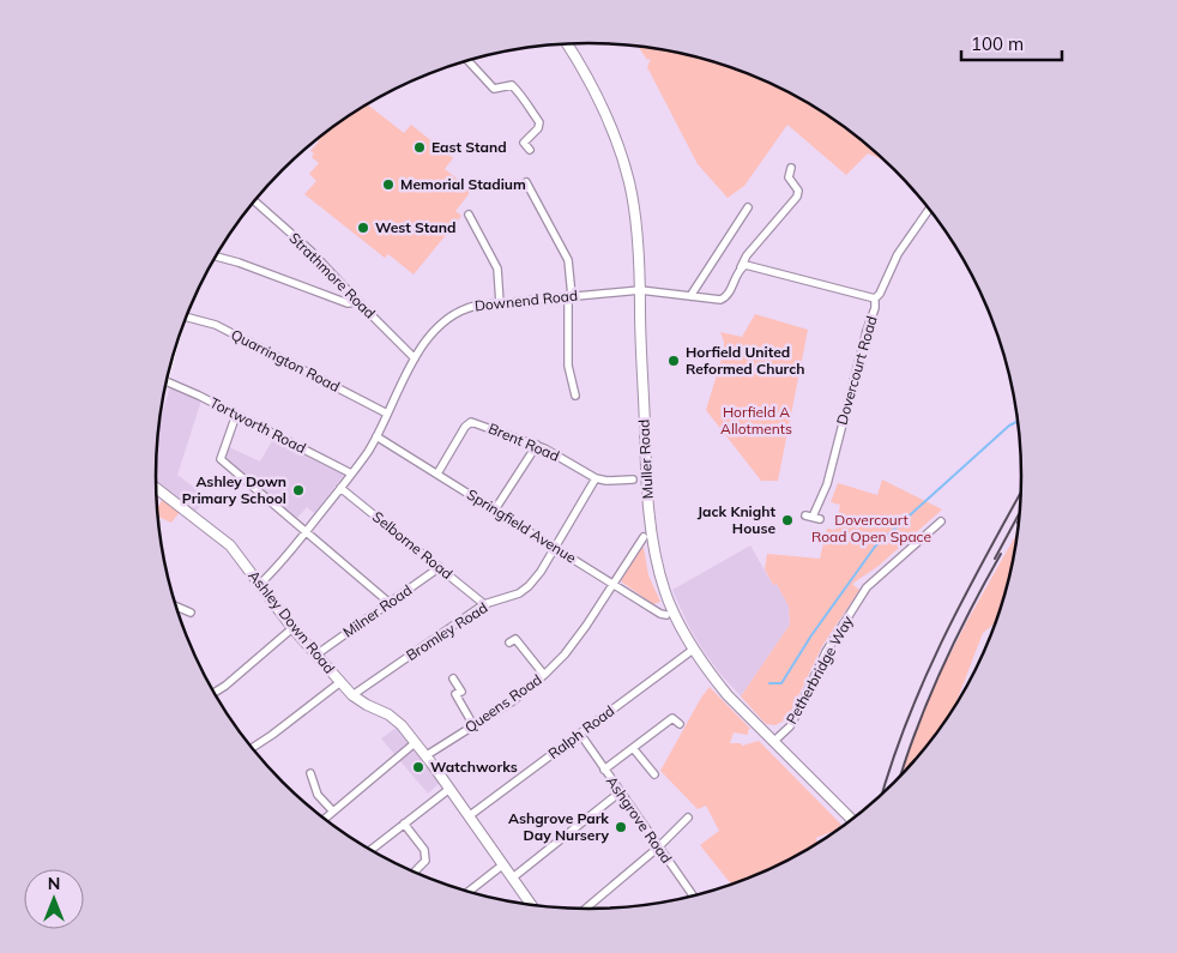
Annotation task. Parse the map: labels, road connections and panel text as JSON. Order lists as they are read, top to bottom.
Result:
{
  "streets": {
    "main road": ["Muller Road", "Ashley Down Road"],
    "street": [
      "Strathmore Road",
      "Downend Road",
      "Quarrington Road",
      "Dovercourt Road",
      "Tortworth Road",
      "Brent Road",
      "Springfield Avenue",
      "Selborne Road",
      "Milner Road",
      "Bromley Road",
      "Petherbridge Way",
      "Queens Road",
      "Ralph Road",
      "Ashgrove Road"
    ]
  },
  "crossings": [
    ["Strathmore Road", "Downend Road"],
    ["Downend Road", "Quarrington Road"],
    ["Downend Road", "Tortworth Road"],
    ["Downend Road", "Muller Road"],
    ["Downend Road", "Springfield Avenue"],
    ["Downend Road", "Selborne Road"],
    ["Downend Road", "Ashley Down Road"],
    ["Brent Road", "Muller Road"],
    ["Brent Road", "Springfield Avenue"],
    ["Brent Road", "Bromley Road"],
    ["Muller Road", "Petherbridge Way"],
    ["Muller Road", "Ralph Road"],
    ["Springfield Avenue", "Bromley Road"],
    ["Springfield Avenue", "Queens Road"],
    ["Selborne Road", "Milner Road"],
    ["Selborne Road", "Bromley Road"],
    ["Milner Road", "Ashley Down Road"],
    ["Ashley Down Road", "Bromley Road"],
    ["Ashley Down Road", "Queens Road"],
    ["Ashley Down Road", "Ralph Road"],
    ["Ralph Road", "Ashgrove Road"]
  ],
  "parks": ["Horfield A Allotments", "Dovercourt Road Open Space"],
  "places": [
    "East Stand",
    "Memorial Stadium",
    "West Stand",
    "Horfield United Reformed Church",
    "Ashley Down Primary School",
    "Jack Knight House",
    "Watchworks",
    "Ashgrove Park Day Nursery"
  ],
  "scale_bar": "100 m",
  "north": "top"
}
